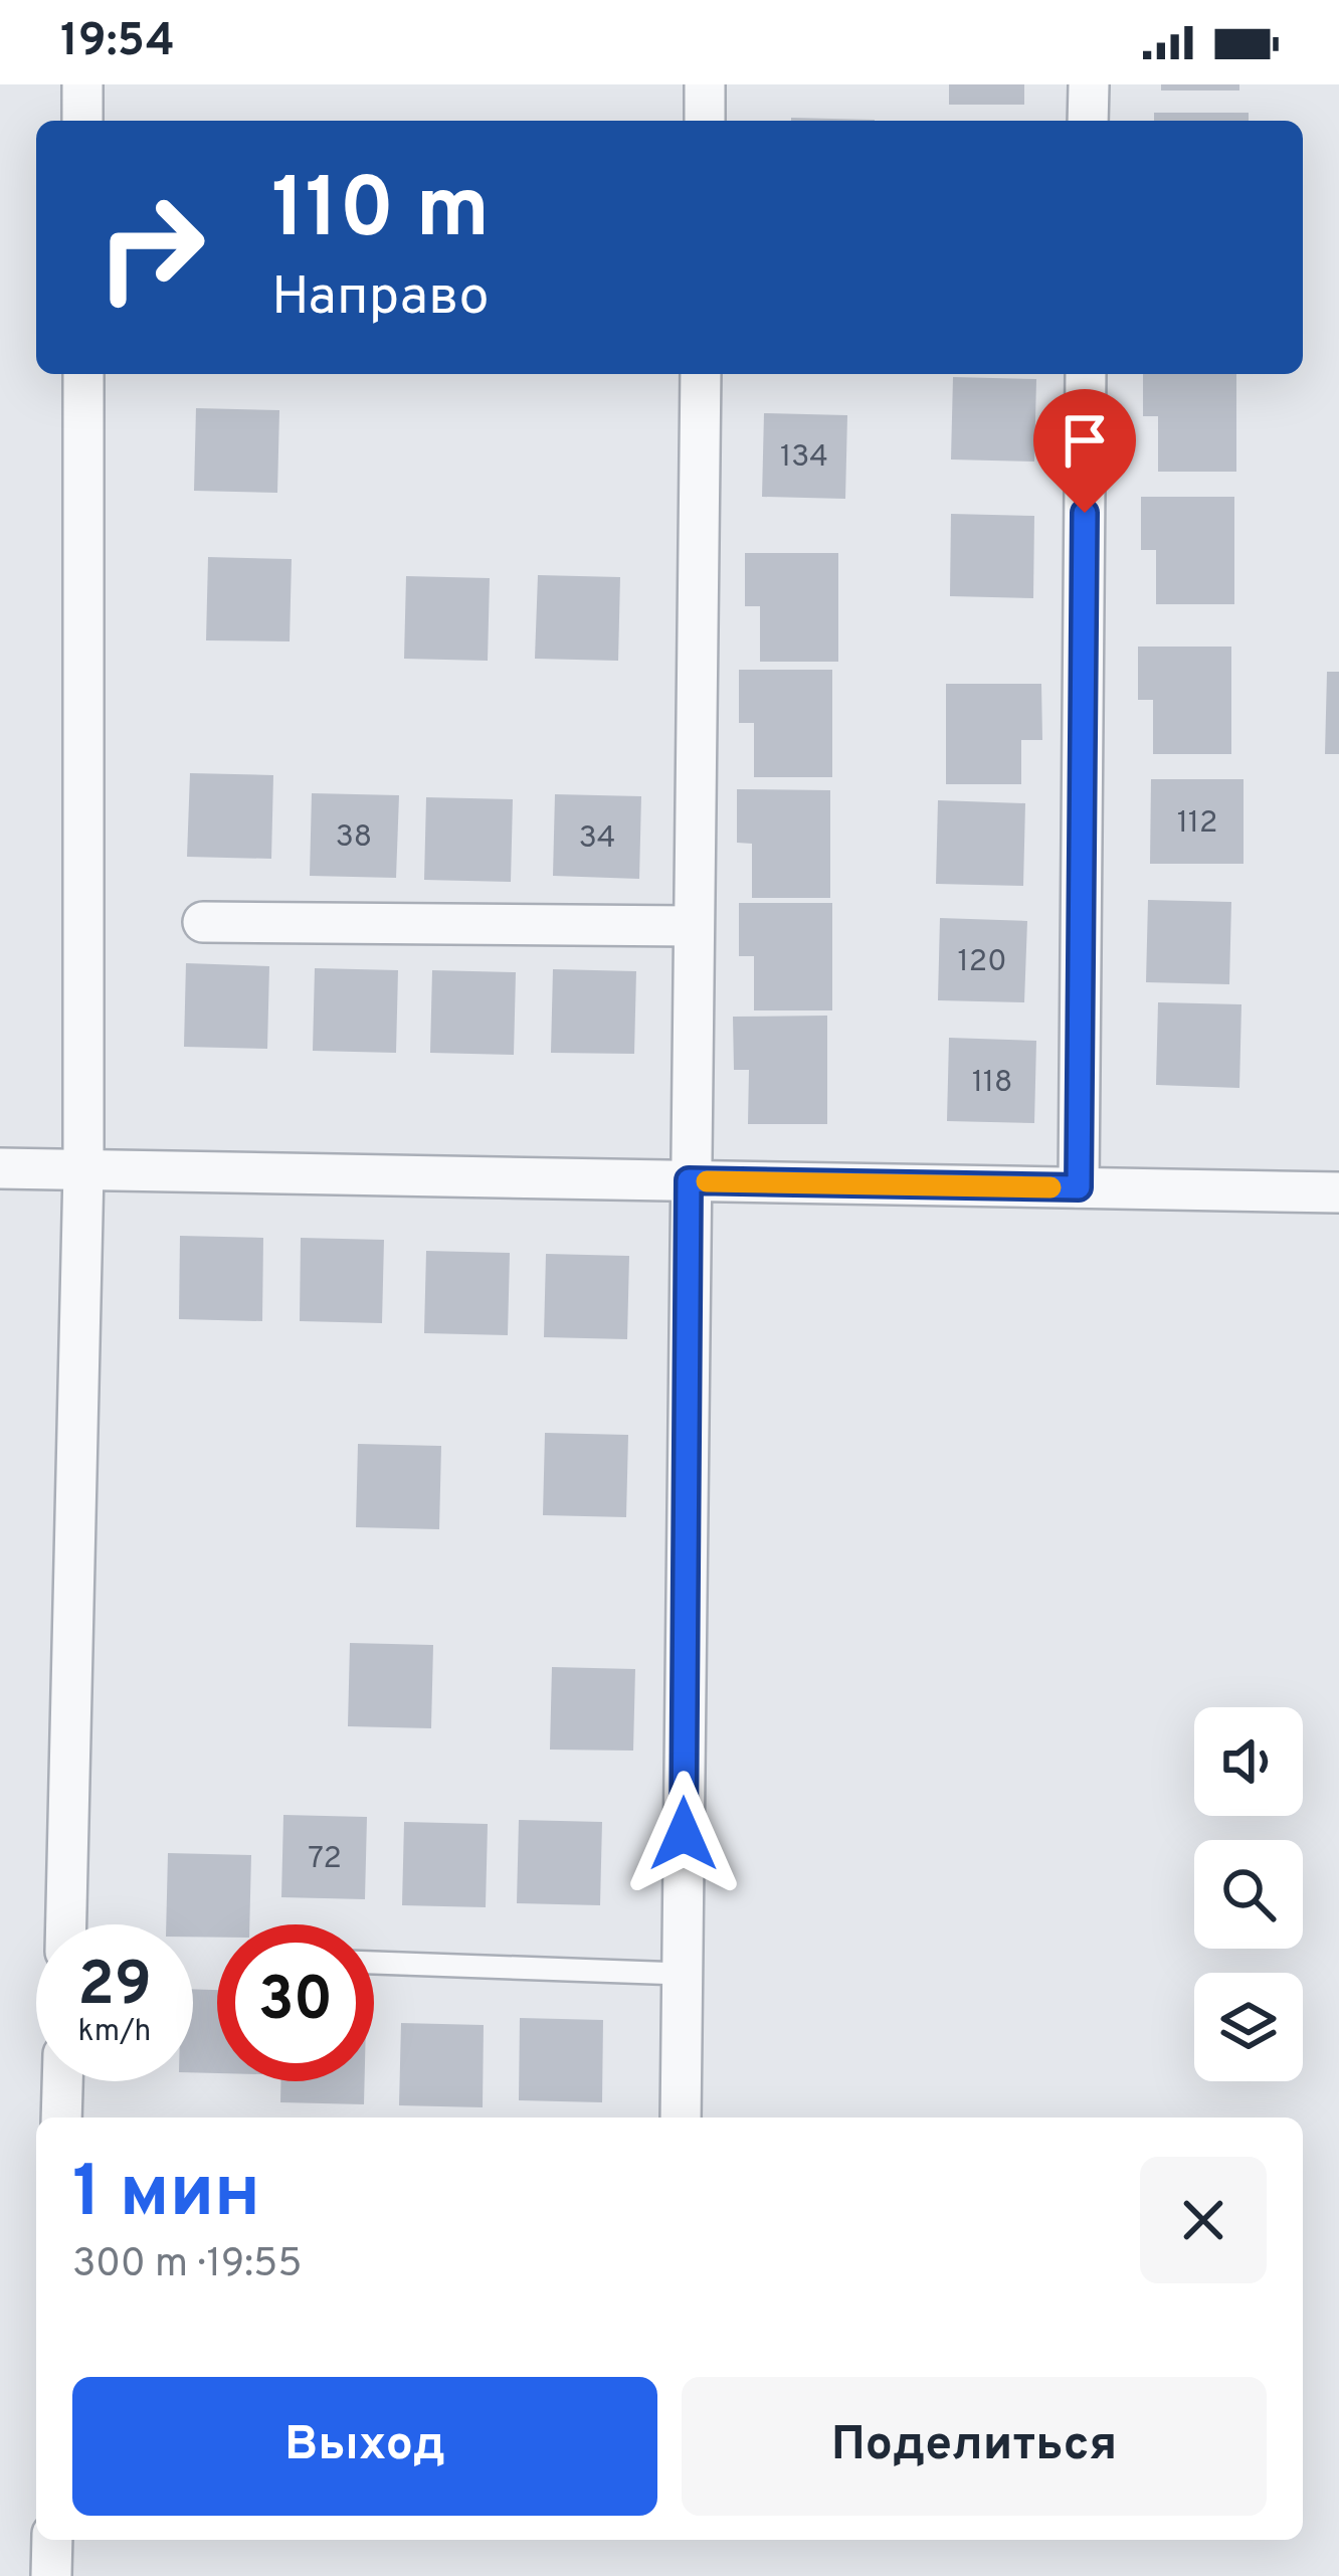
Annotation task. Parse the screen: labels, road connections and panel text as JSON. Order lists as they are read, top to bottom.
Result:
{
  "house_numbers": [
    "134",
    "112",
    "38",
    "34",
    "120",
    "118",
    "72"
  ],
  "page": {
    "status": "19:54",
    "turn": ["110 m", "Направо"],
    "speed": "29 km/h",
    "limit": "30",
    "heading": ["1 мин", "300 m · 19:55"],
    "buttons": ["Выход", "Поделиться"]
  }
}
